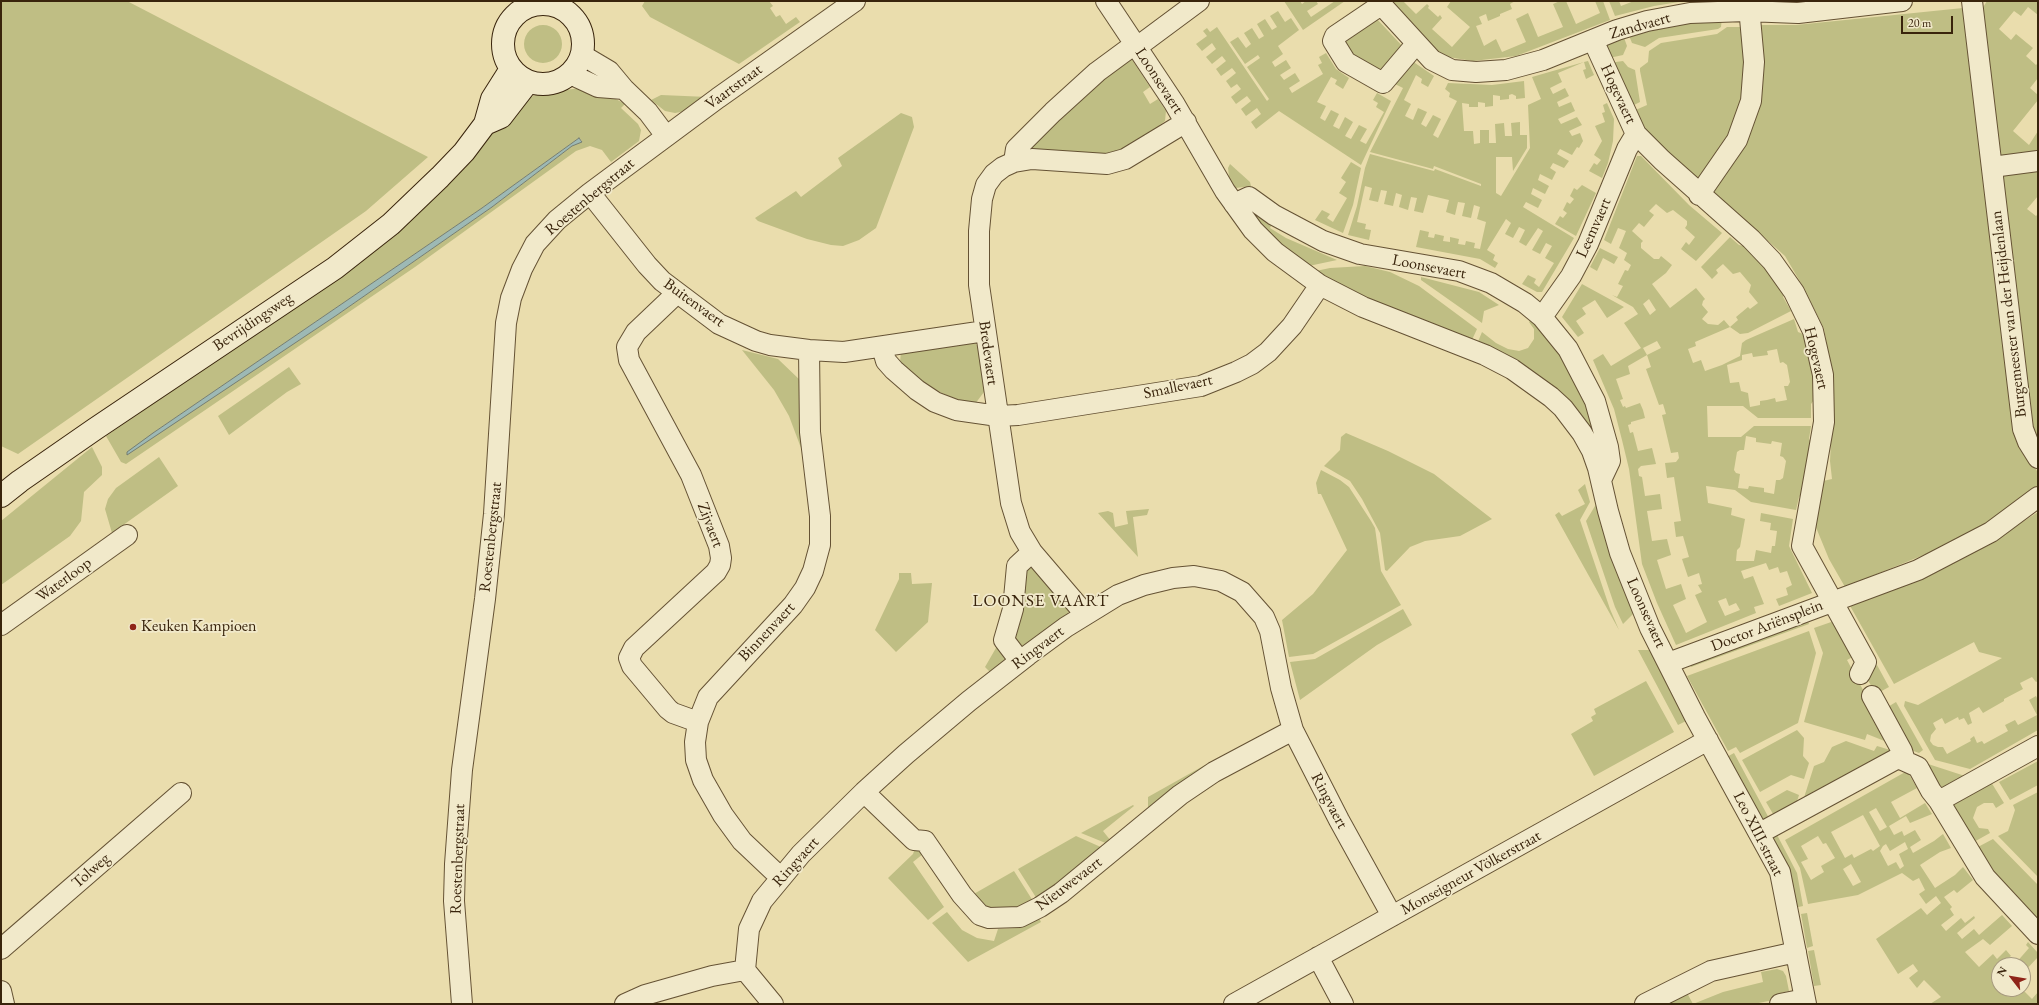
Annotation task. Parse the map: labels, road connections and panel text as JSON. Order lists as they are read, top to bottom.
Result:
{
  "streets": {
    "main road": ["Bevrijdingsweg"],
    "street": [
      "Zandvaert",
      "Loonsevaert",
      "Vaartstraat",
      "Hogevaert",
      "Roestenbergstraat",
      "Leemvaert",
      "Buitenvaert",
      "Burgemeester van der Heijdenlaan",
      "Bredevaert",
      "Smallevaert",
      "Zijvaert",
      "Waterloop",
      "Doctor Ariënsplein",
      "Binnenvaert",
      "Ringvaert",
      "Leo XIII-straat",
      "Tolweg",
      "Monseigneur Völkerstraat",
      "Nieuwevaert"
    ]
  },
  "crossings": [
    ["Zandvaert", "Hogevaert"],
    ["Loonsevaert", "Leemvaert"],
    ["Loonsevaert", "Bredevaert"],
    ["Loonsevaert", "Smallevaert"],
    ["Loonsevaert", "Doctor Ariënsplein"],
    ["Loonsevaert", "Leo XIII-straat"],
    ["Loonsevaert", "Monseigneur Völkerstraat"],
    ["Vaartstraat", "Roestenbergstraat"],
    ["Hogevaert", "Leemvaert"],
    ["Hogevaert", "Doctor Ariënsplein"],
    ["Roestenbergstraat", "Buitenvaert"],
    ["Buitenvaert", "Bredevaert"],
    ["Buitenvaert", "Zijvaert"],
    ["Buitenvaert", "Binnenvaert"],
    ["Bredevaert", "Smallevaert"],
    ["Bredevaert", "Ringvaert"],
    ["Zijvaert", "Binnenvaert"],
    ["Binnenvaert", "Ringvaert"],
    ["Ringvaert", "Monseigneur Völkerstraat"],
    ["Ringvaert", "Nieuwevaert"],
    ["Leo XIII-straat", "Monseigneur Völkerstraat"]
  ],
  "districts": ["LOONSE VAART"],
  "places": ["Keuken Kampioen"],
  "scale_bar": "20 m",
  "north": "top left"
}
